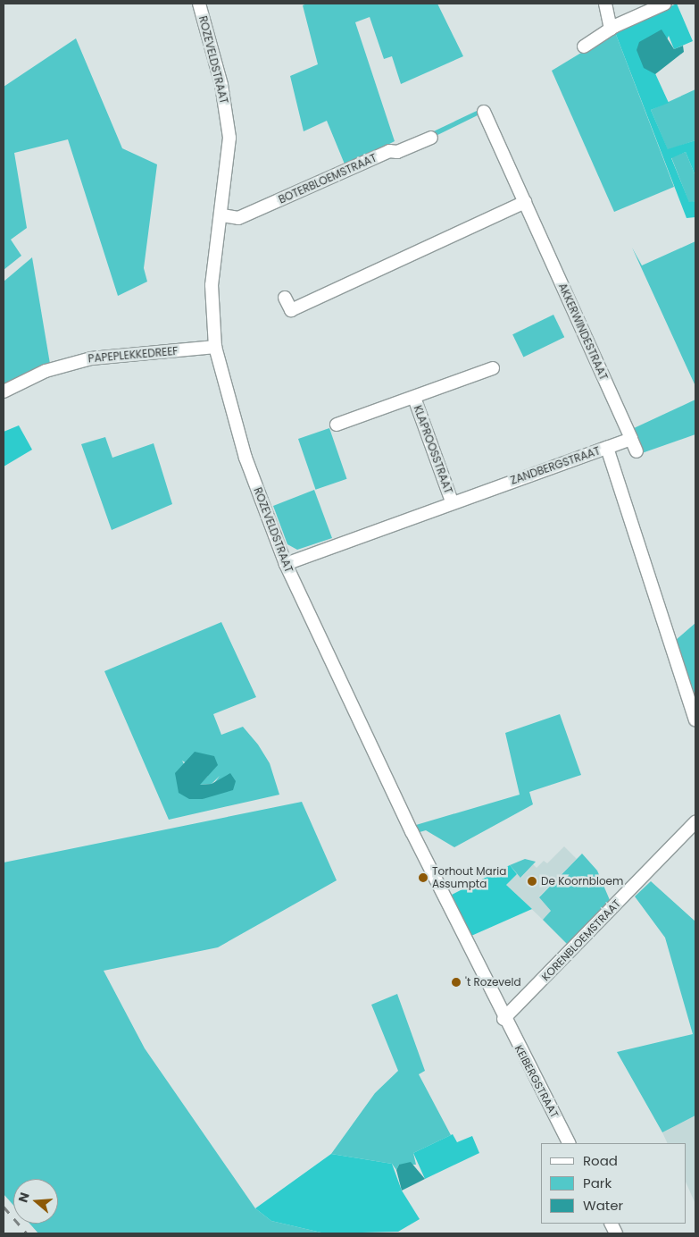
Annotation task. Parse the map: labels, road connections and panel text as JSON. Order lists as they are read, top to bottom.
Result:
{
  "streets": {
    "street": [
      "ROZEVELDSTRAAT",
      "BOTERBLOEMSTRAAT",
      "AKKERWINDESTRAAT",
      "PAPEPLEKKEDREEF",
      "KLAPROOSSTRAAT",
      "ZANDBERGSTRAAT",
      "KORENBLOEMSTRAAT",
      "KEIBERGSTRAAT"
    ]
  },
  "crossings": [
    ["ROZEVELDSTRAAT", "BOTERBLOEMSTRAAT"],
    ["ROZEVELDSTRAAT", "PAPEPLEKKEDREEF"],
    ["ROZEVELDSTRAAT", "ZANDBERGSTRAAT"],
    ["ROZEVELDSTRAAT", "KORENBLOEMSTRAAT"],
    ["ROZEVELDSTRAAT", "KEIBERGSTRAAT"],
    ["KLAPROOSSTRAAT", "ZANDBERGSTRAAT"],
    ["KORENBLOEMSTRAAT", "KEIBERGSTRAAT"]
  ],
  "places": ["Torhout Maria Assumpta", "De Koornbloem", "'t Rozeveld"],
  "legend": ["Road", "Park", "Water"],
  "north": "left"
}
